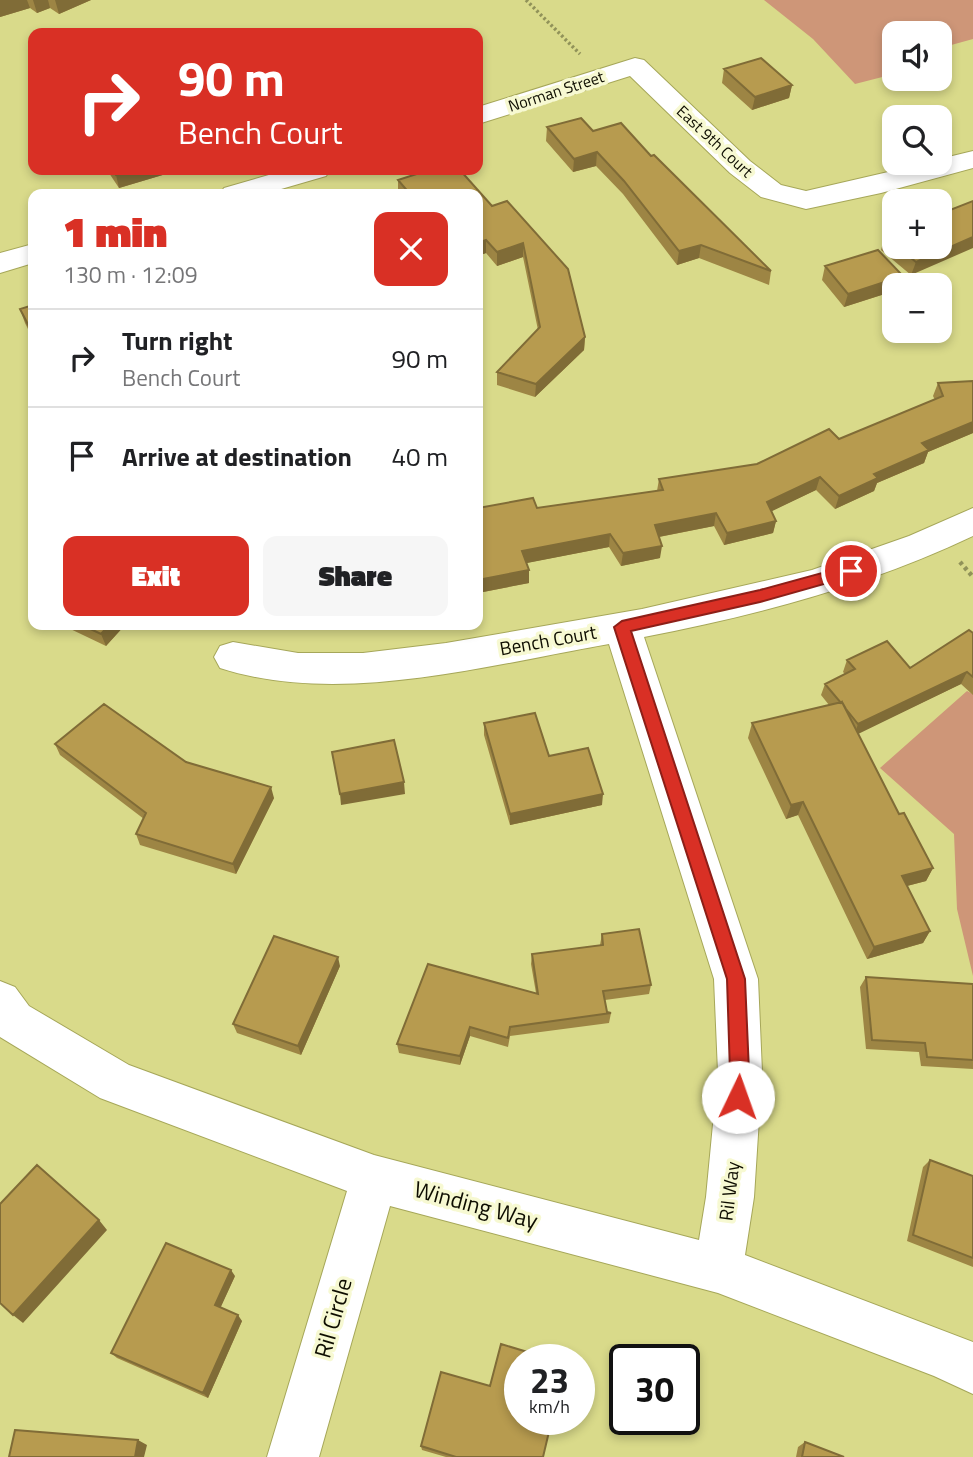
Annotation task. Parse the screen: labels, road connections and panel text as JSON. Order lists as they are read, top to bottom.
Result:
{
  "streets": {
    "street": [
      "Norman Street",
      "East 9th Court",
      "Bench Court",
      "Ril Way",
      "Winding Way",
      "Ril Circle"
    ]
  },
  "crossings": [
    ["Norman Street", "East 9th Court"],
    ["Bench Court", "Ril Way"],
    ["Ril Way", "Winding Way"],
    ["Winding Way", "Ril Circle"]
  ],
  "page": {
    "map_buttons": ["+", "−"],
    "turn": ["90 m", "Bench Court"],
    "heading": ["1 min", "130 m · 12:09"],
    "list": [
      {
        "name": "Turn right",
        "note": "Bench Court",
        "value": "90 m"
      },
      {
        "name": "Arrive at destination",
        "value": "40 m"
      }
    ],
    "buttons": ["Exit", "Share"],
    "speed": "23 km/h",
    "limit": "30"
  }
}
